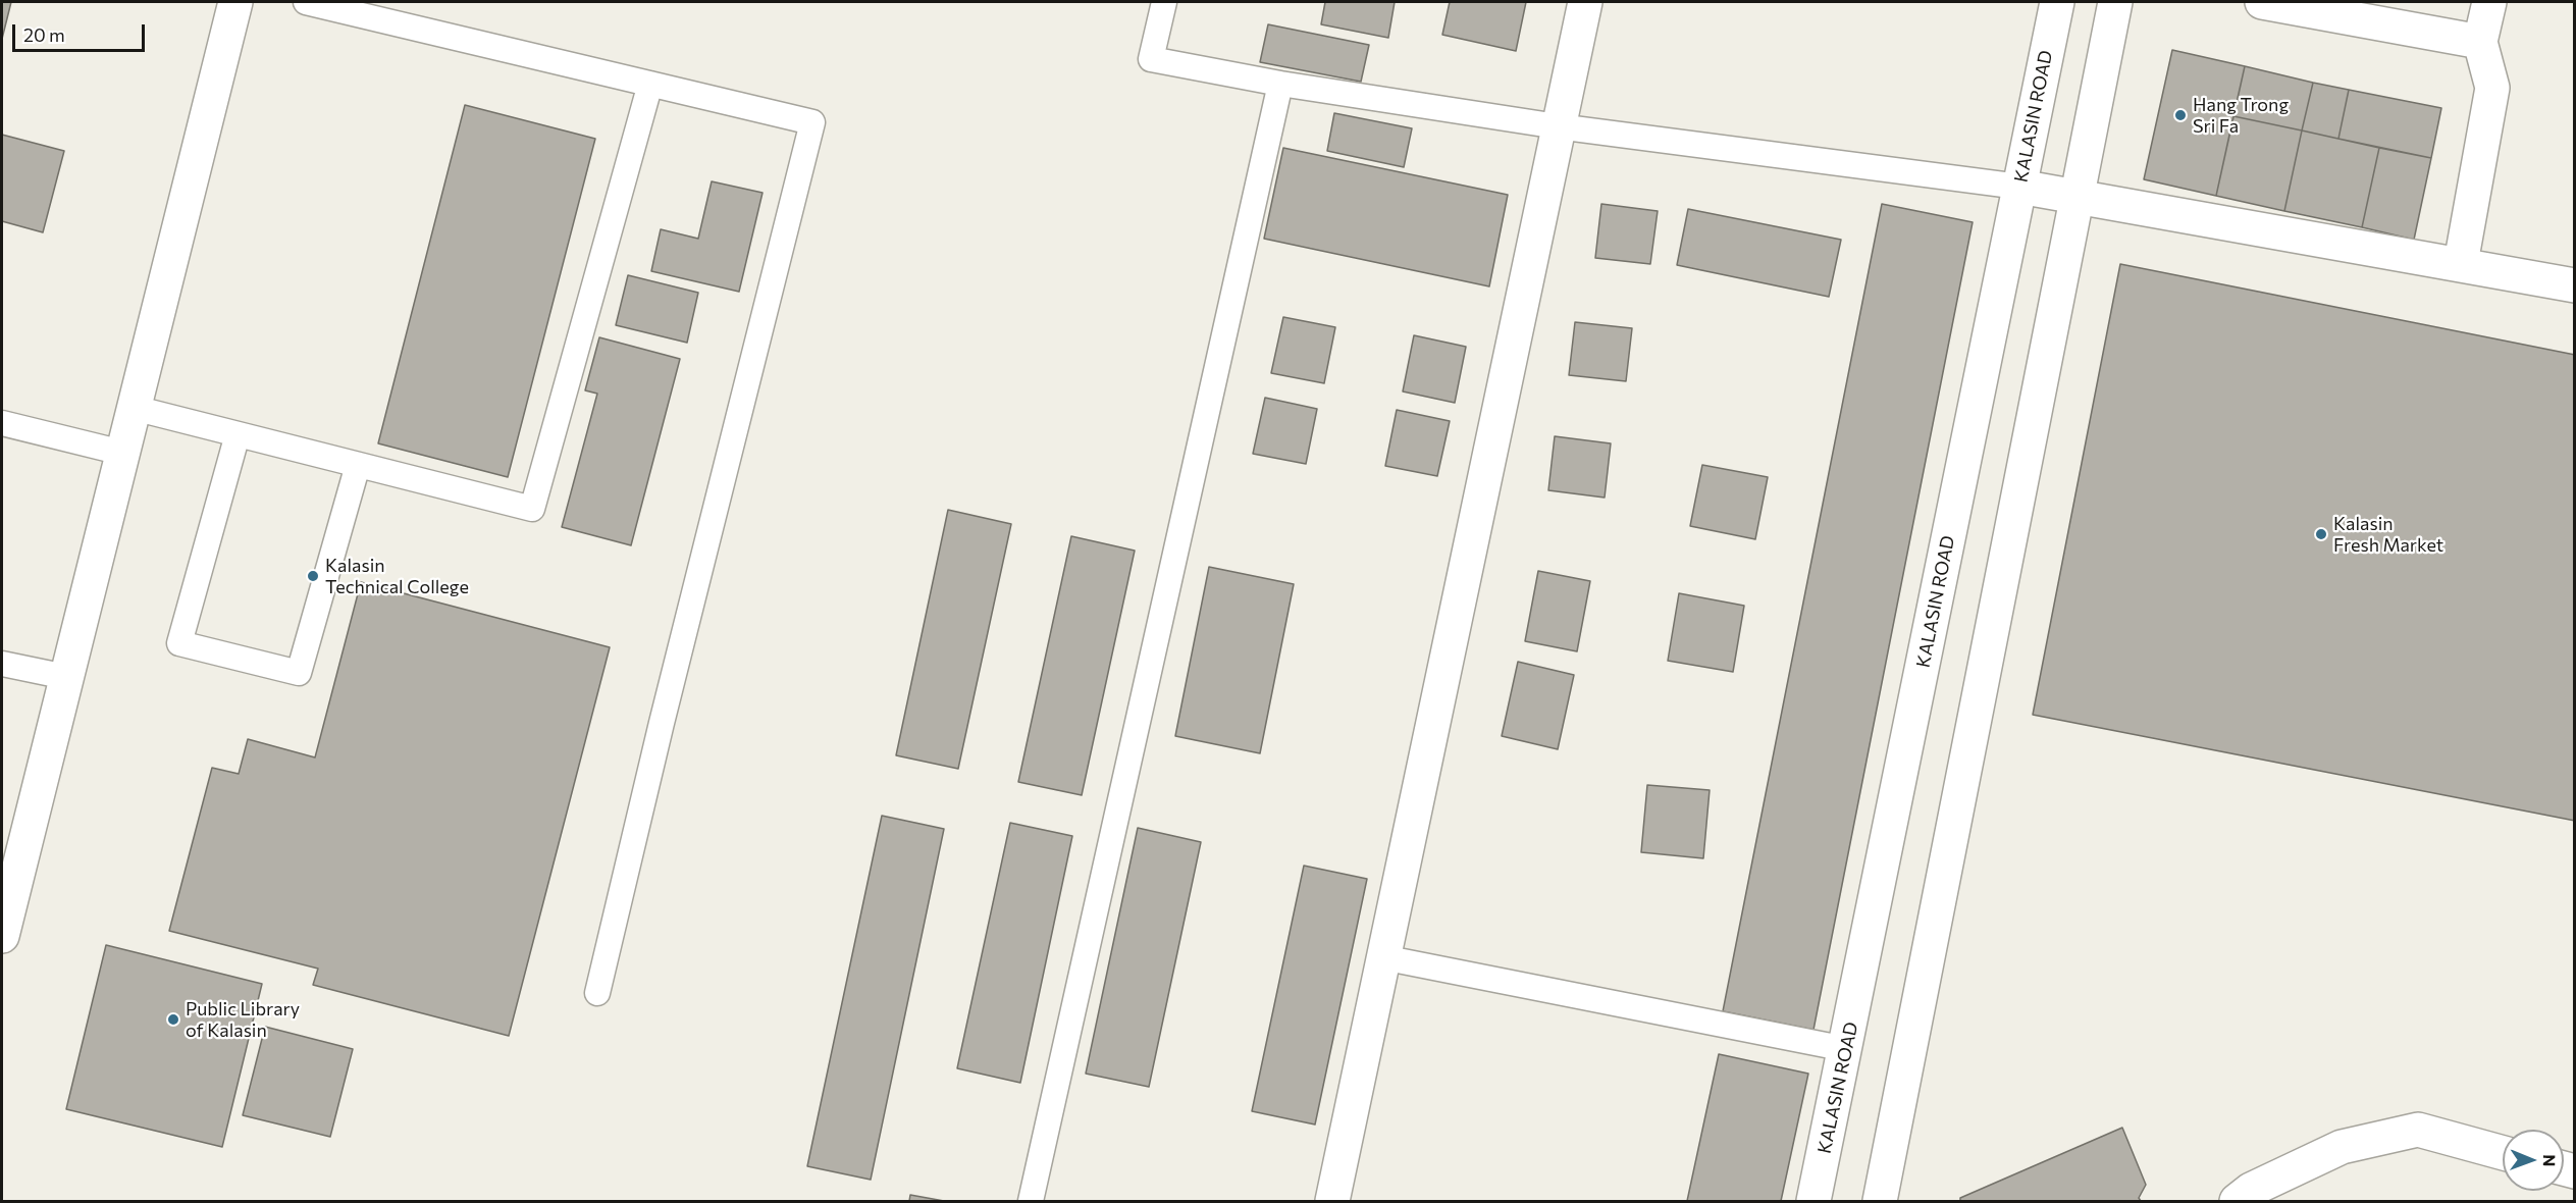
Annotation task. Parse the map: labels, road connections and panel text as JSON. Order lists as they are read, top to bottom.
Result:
{
  "streets": {
    "street": ["KALASIN ROAD"]
  },
  "places": [
    "Hang Trong Sri Fa",
    "Kalasin Fresh Market",
    "Kalasin Technical College",
    "Public Library of Kalasin"
  ],
  "scale_bar": "20 m",
  "north": "right"
}
